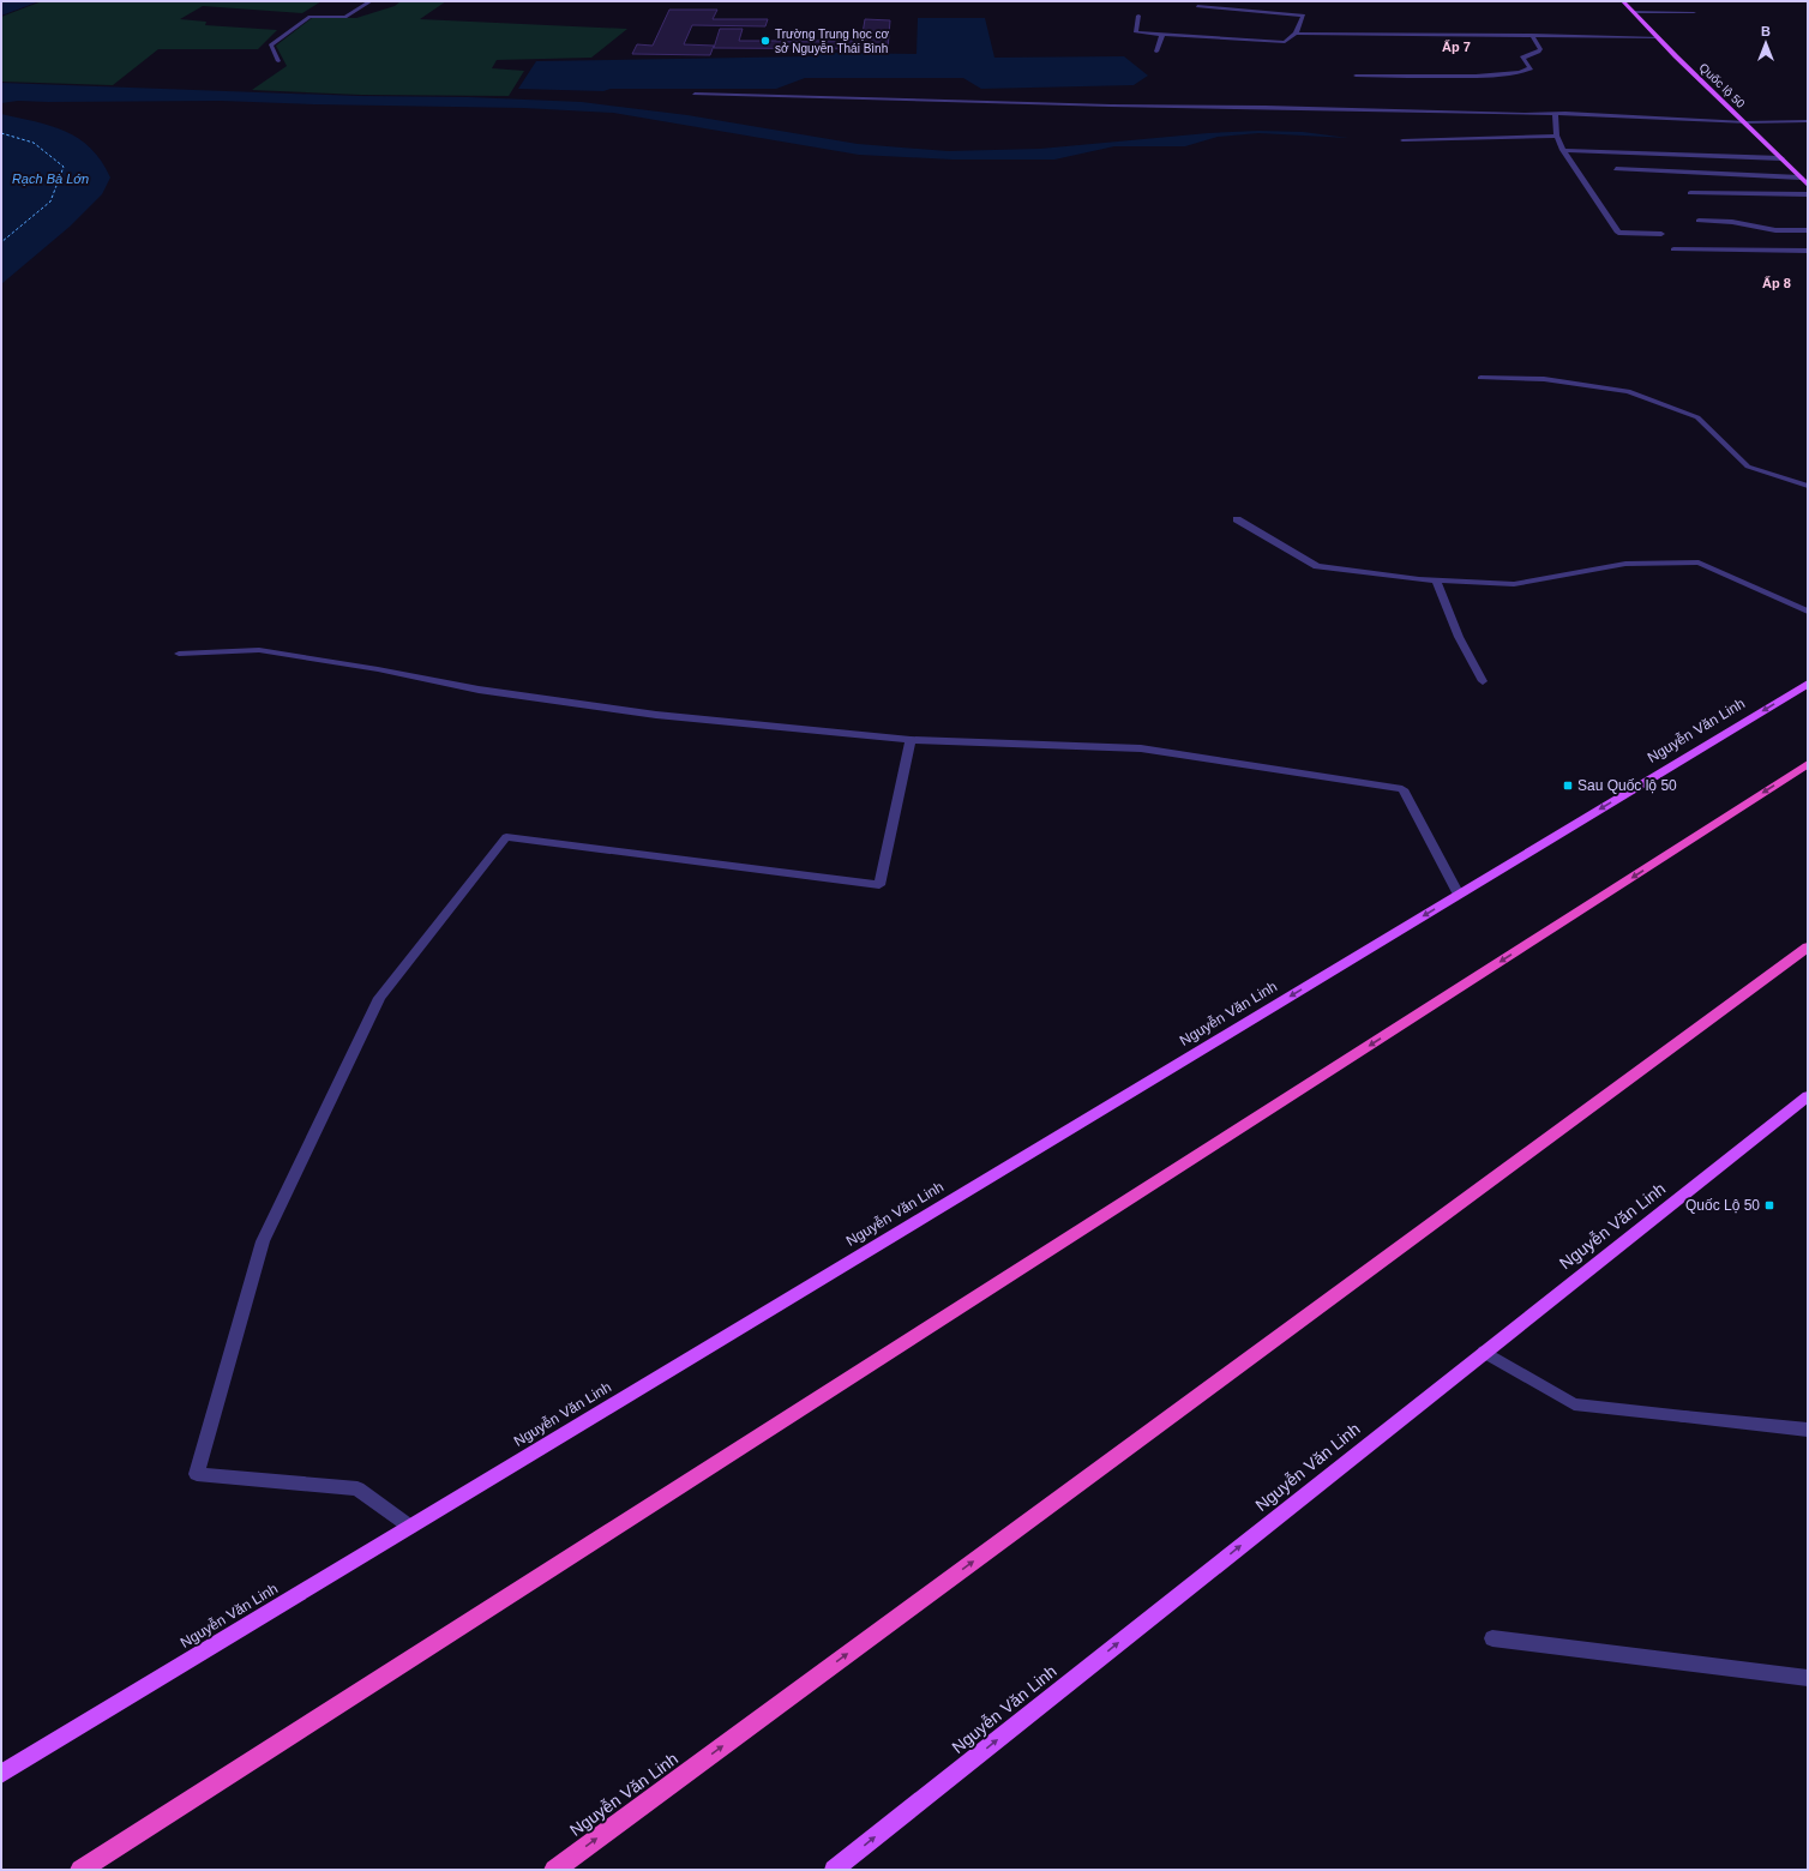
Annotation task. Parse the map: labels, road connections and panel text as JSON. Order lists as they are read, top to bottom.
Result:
{
  "streets": {
    "highway": ["Nguyễn Văn Linh"],
    "main road": ["Quốc lộ 50"]
  },
  "districts": ["Ấp 7", "Ấp 8"],
  "water": ["Rạch Bà Lớn"],
  "places": {
    "other": ["Trường Trung học cơ sở Nguyễn Thái Bình"],
    "transit": ["Sau Quốc lộ 50", "Quốc Lộ 50"]
  },
  "north": "top"
}
